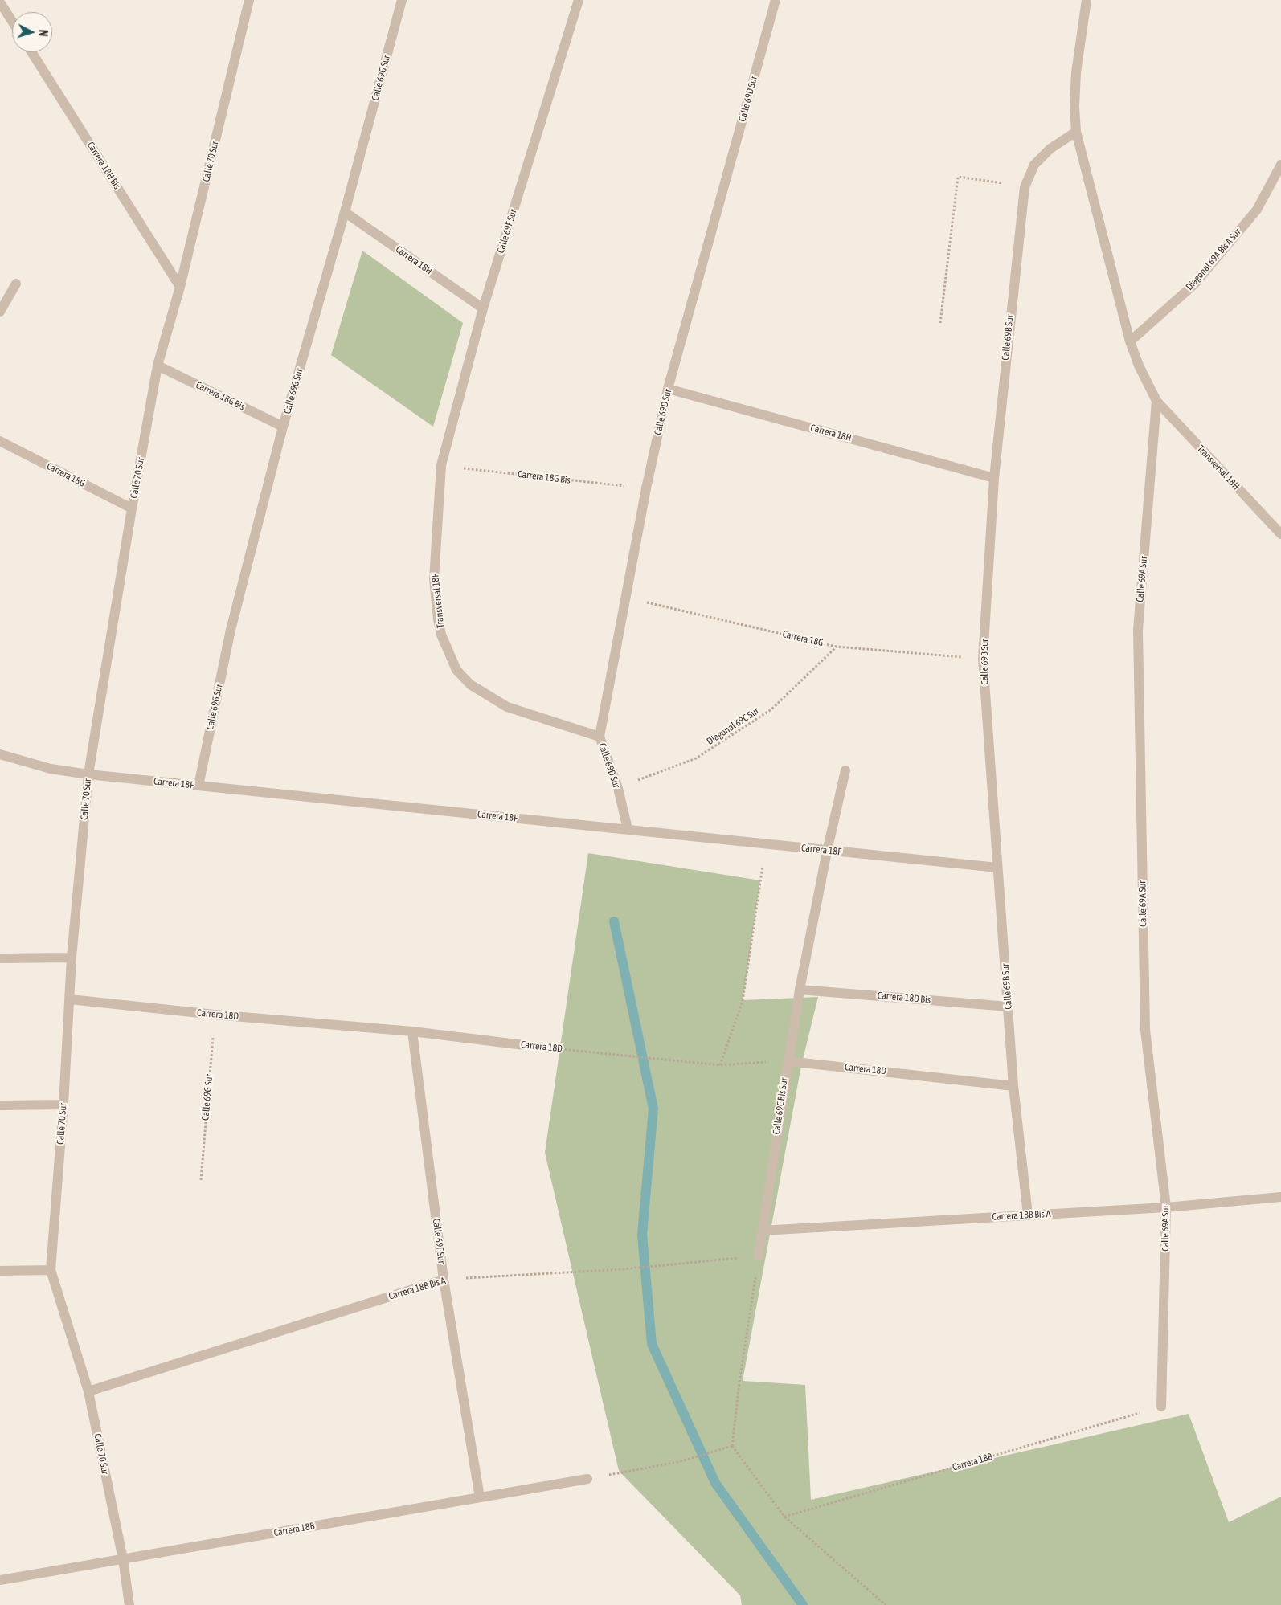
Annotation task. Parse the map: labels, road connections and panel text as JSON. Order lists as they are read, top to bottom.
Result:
{
  "streets": {
    "street": [
      "Calle 69G Sur",
      "Calle 69D Sur",
      "Calle 70 Sur",
      "Carrera 18H Bis",
      "Calle 69F Sur",
      "Diagonal 69A Bis A Sur",
      "Carrera 18H",
      "Calle 69B Sur",
      "Carrera 18G Bis",
      "Transversal 18H",
      "Carrera 18G",
      "Calle 69A Sur",
      "Transversal 18F",
      "Carrera 18F",
      "Carrera 18D Bis",
      "Carrera 18D",
      "Calle 69C Bis Sur",
      "Carrera 18B Bis A",
      "Carrera 18B"
    ],
    "path": ["Diagonal 69C Sur"]
  },
  "crossings": [
    ["Calle 69G Sur", "Carrera 18H"],
    ["Calle 69G Sur", "Carrera 18G Bis"],
    ["Calle 69G Sur", "Carrera 18F"],
    ["Calle 69G Sur", "Carrera 18D"],
    ["Calle 69D Sur", "Carrera 18H"],
    ["Calle 69D Sur", "Carrera 18G Bis"],
    ["Calle 69D Sur", "Carrera 18G"],
    ["Calle 69D Sur", "Transversal 18F"],
    ["Calle 69D Sur", "Diagonal 69C Sur"],
    ["Calle 69D Sur", "Carrera 18F"],
    ["Calle 70 Sur", "Carrera 18H Bis"],
    ["Calle 70 Sur", "Carrera 18G Bis"],
    ["Calle 70 Sur", "Carrera 18G"],
    ["Calle 70 Sur", "Carrera 18F"],
    ["Calle 70 Sur", "Carrera 18D"],
    ["Calle 70 Sur", "Carrera 18B Bis A"],
    ["Calle 70 Sur", "Carrera 18B"],
    ["Calle 69F Sur", "Carrera 18H"],
    ["Calle 69F Sur", "Carrera 18G Bis"],
    ["Calle 69F Sur", "Transversal 18F"],
    ["Calle 69F Sur", "Carrera 18D"],
    ["Calle 69F Sur", "Carrera 18B Bis A"],
    ["Calle 69F Sur", "Carrera 18B"],
    ["Carrera 18H", "Calle 69B Sur"],
    ["Calle 69B Sur", "Carrera 18G"],
    ["Calle 69B Sur", "Carrera 18F"],
    ["Calle 69B Sur", "Carrera 18D Bis"],
    ["Calle 69B Sur", "Carrera 18D"],
    ["Calle 69B Sur", "Carrera 18B Bis A"],
    ["Carrera 18G Bis", "Transversal 18F"],
    ["Transversal 18H", "Calle 69A Sur"],
    ["Carrera 18G", "Diagonal 69C Sur"],
    ["Calle 69A Sur", "Carrera 18B Bis A"],
    ["Calle 69A Sur", "Carrera 18B"],
    ["Carrera 18F", "Calle 69C Bis Sur"],
    ["Carrera 18D Bis", "Calle 69C Bis Sur"],
    ["Carrera 18D", "Calle 69C Bis Sur"],
    ["Calle 69C Bis Sur", "Carrera 18B Bis A"]
  ],
  "north": "right"
}
